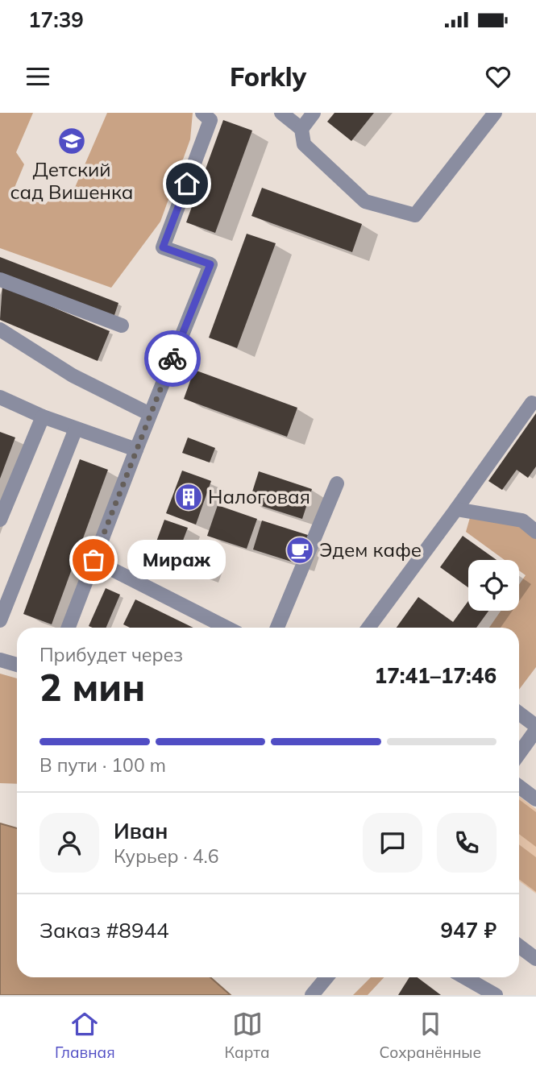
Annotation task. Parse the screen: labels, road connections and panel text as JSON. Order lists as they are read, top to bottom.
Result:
{
  "places": {
    "school or university": ["Детский сад Вишенка"],
    "building": ["Налоговая"],
    "cafe": ["Эдем кафе"],
    "other": ["Мираж"]
  },
  "page": {
    "status": "17:39",
    "header": "Forkly",
    "bubble": "Мираж",
    "heading": ["2 мин", "Прибудет через", "17:41–17:46"],
    "panel": [
      "Иван",
      "Курьер · 4.6",
      "Заказ #8944",
      "947 ₽"
    ],
    "bar": "В пути · 100 m",
    "tabs": ["Главная", "Карта", "Сохранённые"]
  }
}
